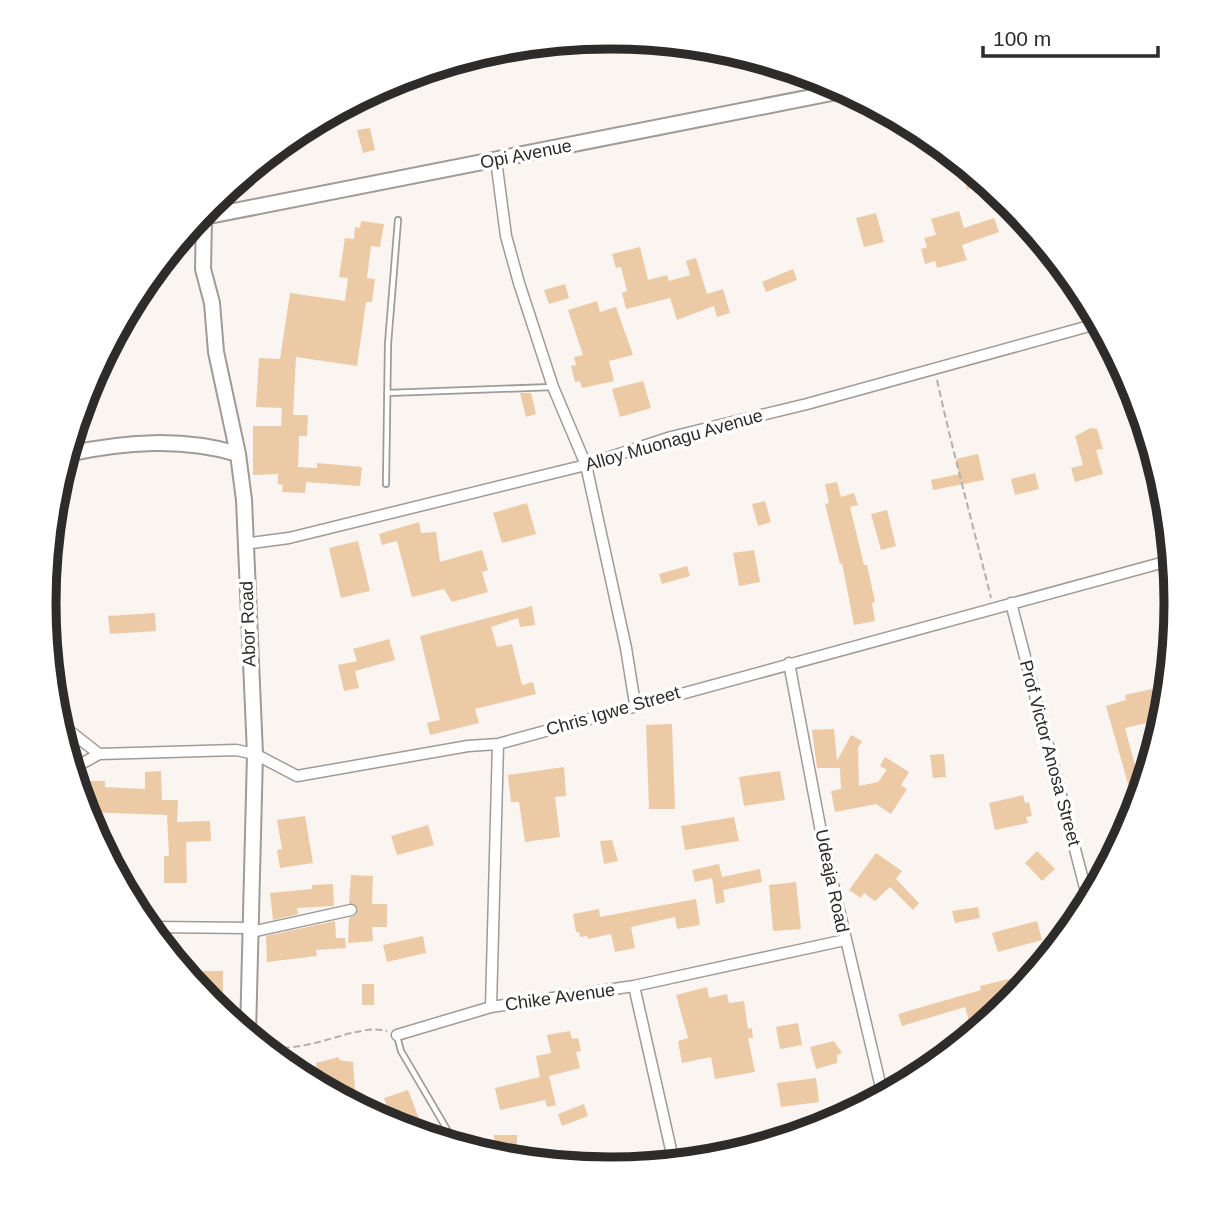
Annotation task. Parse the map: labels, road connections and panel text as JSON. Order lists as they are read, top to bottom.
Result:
{
  "streets": {
    "street": [
      "Opi Avenue",
      "Alloy Muonagu Avenue",
      "Abor Road",
      "Chris Igwe Street",
      "Prof Victor Anosa Street",
      "Udeaja Road",
      "Chike Avenue"
    ]
  },
  "crossings": [
    ["Alloy Muonagu Avenue", "Abor Road"],
    ["Abor Road", "Chris Igwe Street"],
    ["Chris Igwe Street", "Prof Victor Anosa Street"],
    ["Chris Igwe Street", "Udeaja Road"],
    ["Chris Igwe Street", "Chike Avenue"],
    ["Udeaja Road", "Chike Avenue"]
  ],
  "scale_bar": "100 m"
}
